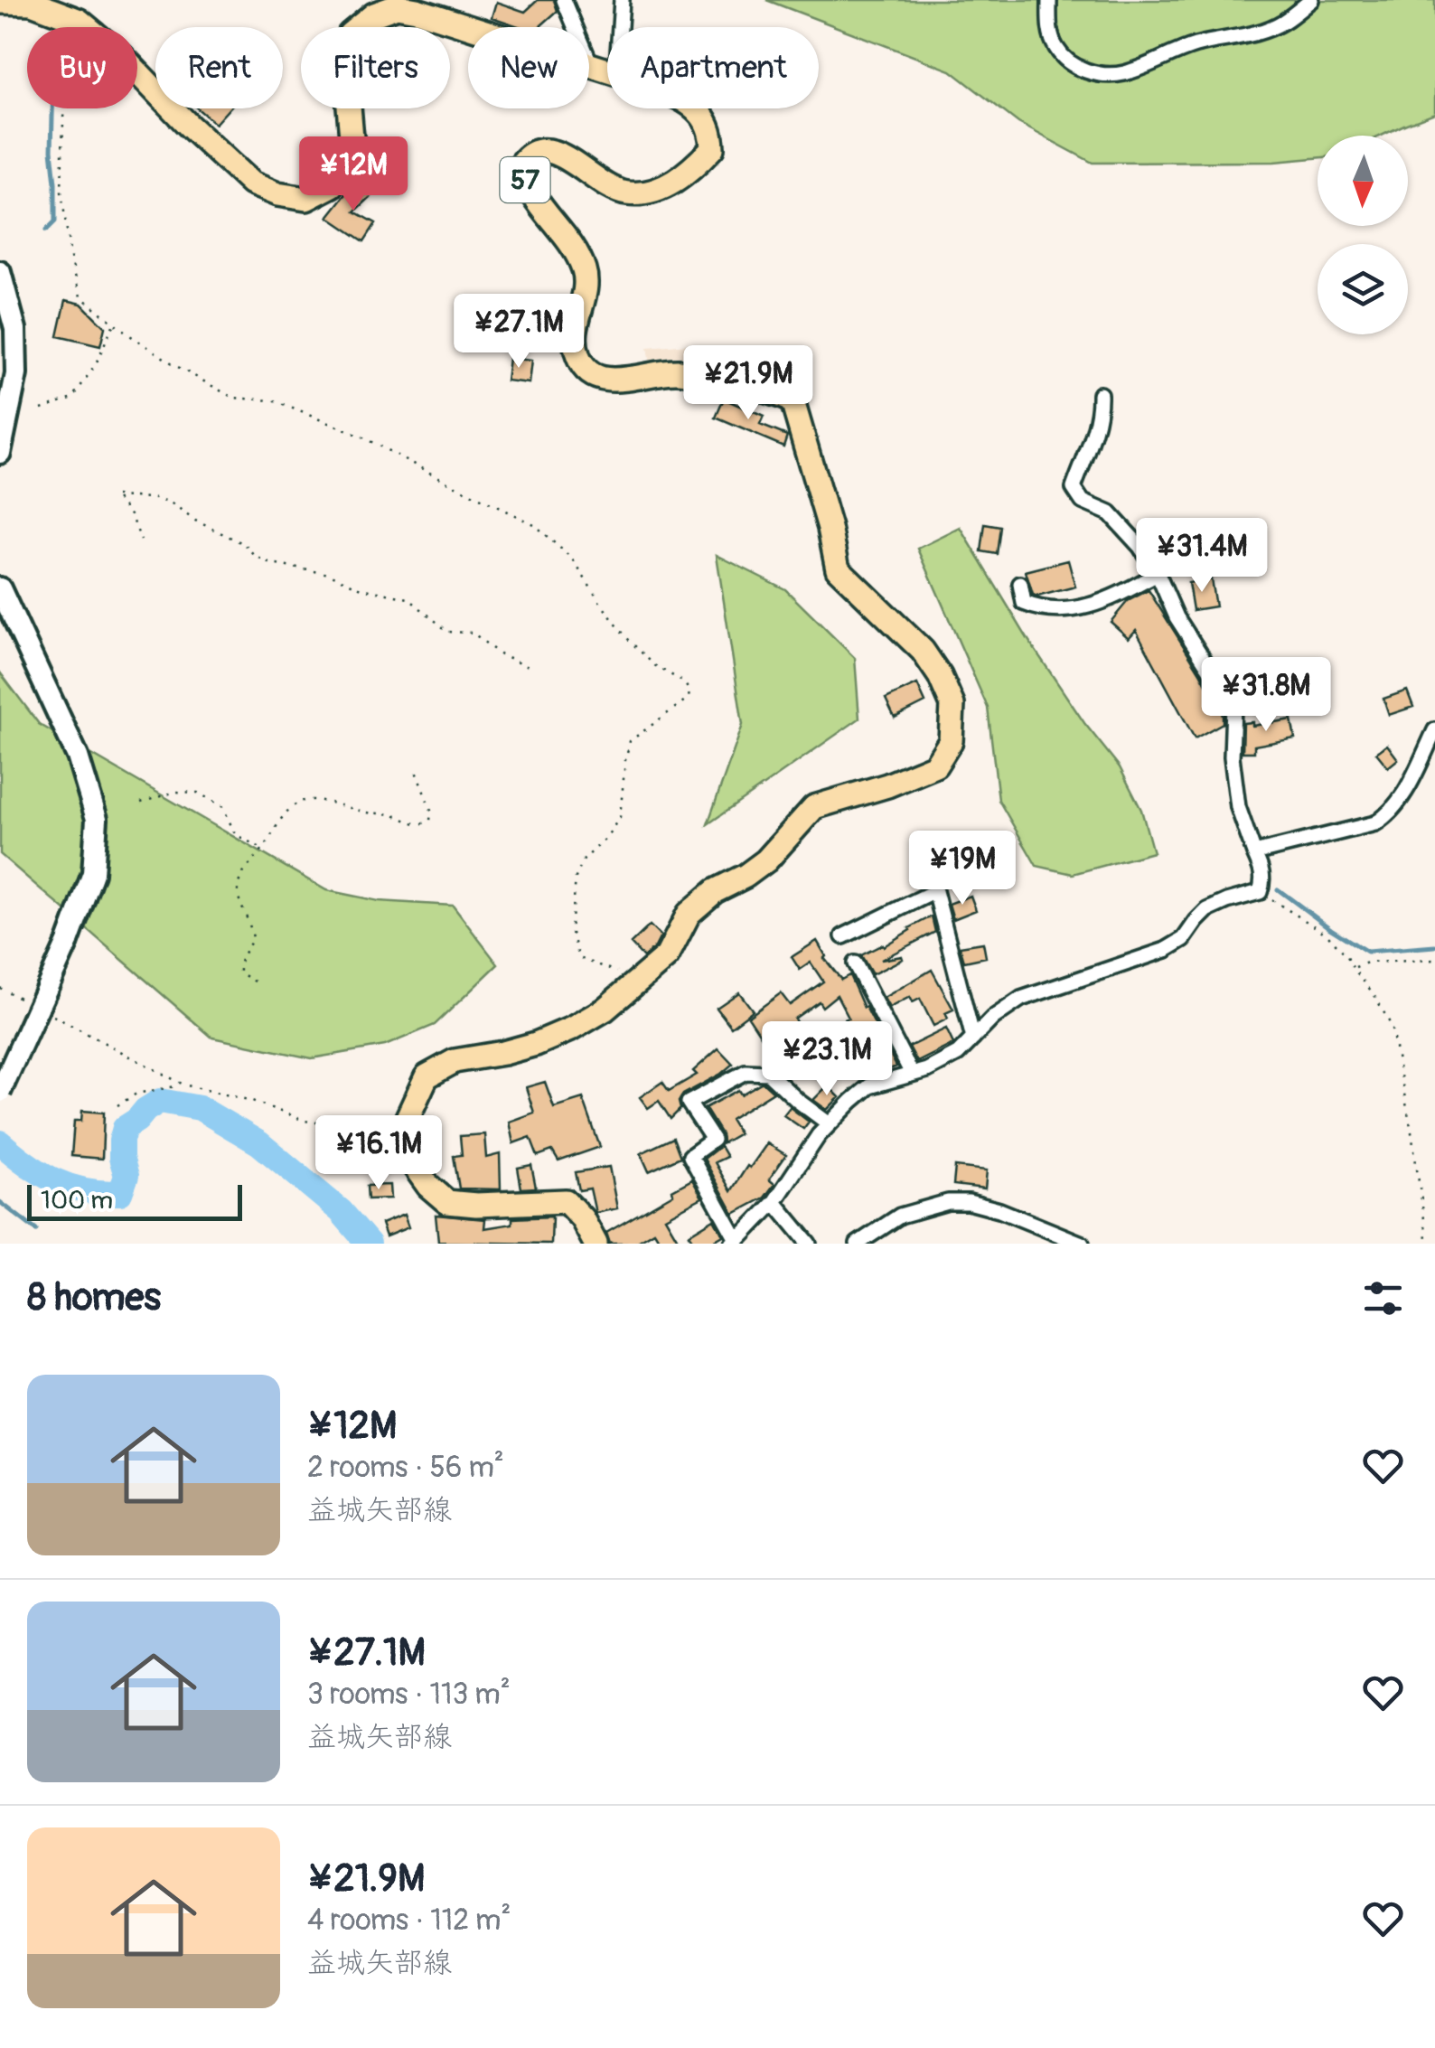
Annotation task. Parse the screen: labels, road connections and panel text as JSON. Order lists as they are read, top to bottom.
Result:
{
  "streets": {
    "main road": ["57"]
  },
  "scale_bar": "100 m",
  "north": "bottom",
  "page": {
    "chip": [
      "Buy",
      "Rent",
      "Filters",
      "New",
      "Apartment"
    ],
    "price": [
      "¥12M",
      "¥27.1M",
      "¥21.9M",
      "¥31.4M",
      "¥31.8M",
      "¥19M",
      "¥23.1M",
      "¥16.1M"
    ],
    "scale": "100 m",
    "heading": "8 homes",
    "list": [
      {
        "name": "¥12M",
        "note": "2 rooms · 56 m² · 益城矢部線"
      },
      {
        "name": "¥27.1M",
        "note": "3 rooms · 113 m² · 益城矢部線"
      },
      {
        "name": "¥21.9M",
        "note": "4 rooms · 112 m² · 益城矢部線"
      }
    ]
  }
}
